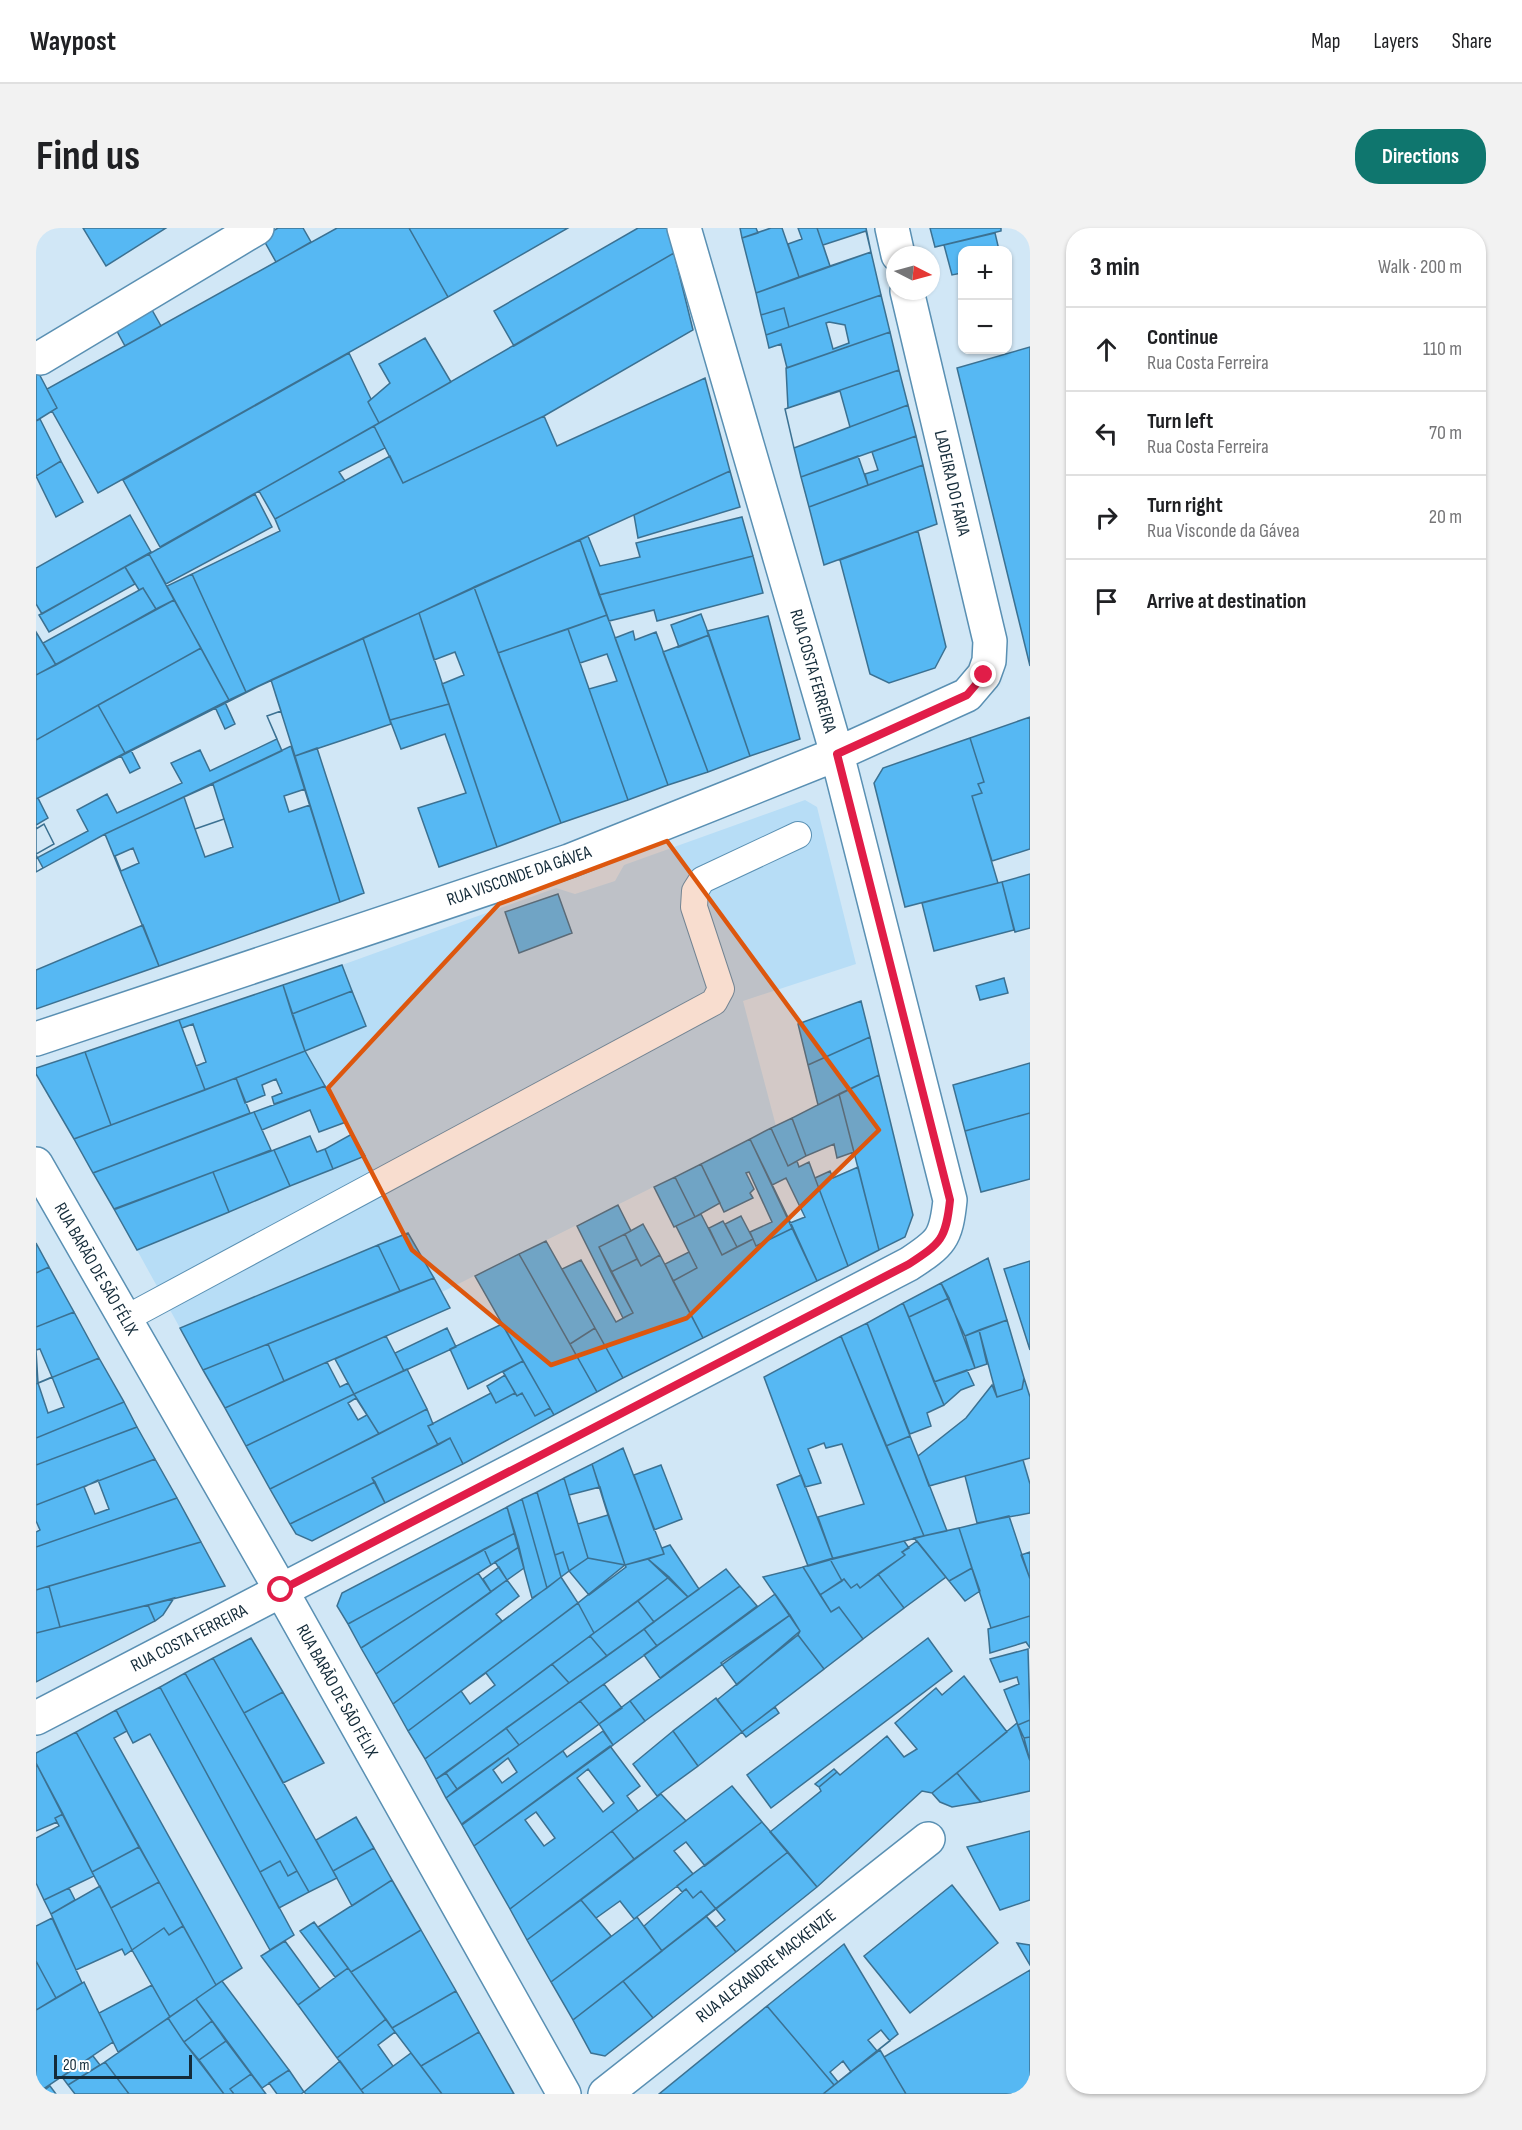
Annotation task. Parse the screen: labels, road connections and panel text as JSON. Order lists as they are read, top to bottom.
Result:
{
  "streets": {
    "street": [
      "LADEIRA DO FARIA",
      "RUA COSTA FERREIRA",
      "RUA VISCONDE DA GÁVEA",
      "RUA BARÃO DE SÃO FÉLIX",
      "RUA ALEXANDRE MACKENZIE"
    ]
  },
  "crossings": [
    ["LADEIRA DO FARIA", "RUA VISCONDE DA GÁVEA"],
    ["RUA COSTA FERREIRA", "RUA VISCONDE DA GÁVEA"],
    ["RUA COSTA FERREIRA", "RUA BARÃO DE SÃO FÉLIX"]
  ],
  "scale_bar": "20 m",
  "north": "right",
  "page": {
    "header": "Waypost",
    "nav": ["Map", "Layers", "Share"],
    "buttons": "Directions",
    "title": "Find us",
    "heading": ["3 min", "Walk · 200 m"],
    "map_buttons": ["+", "−"],
    "list": [
      ["Continue", "Rua Costa Ferreira", "110 m"],
      ["Turn left", "Rua Costa Ferreira", "70 m"],
      ["Turn right", "Rua Visconde da Gávea", "20 m"],
      "Arrive at destination"
    ],
    "scale": "20 m"
  }
}
